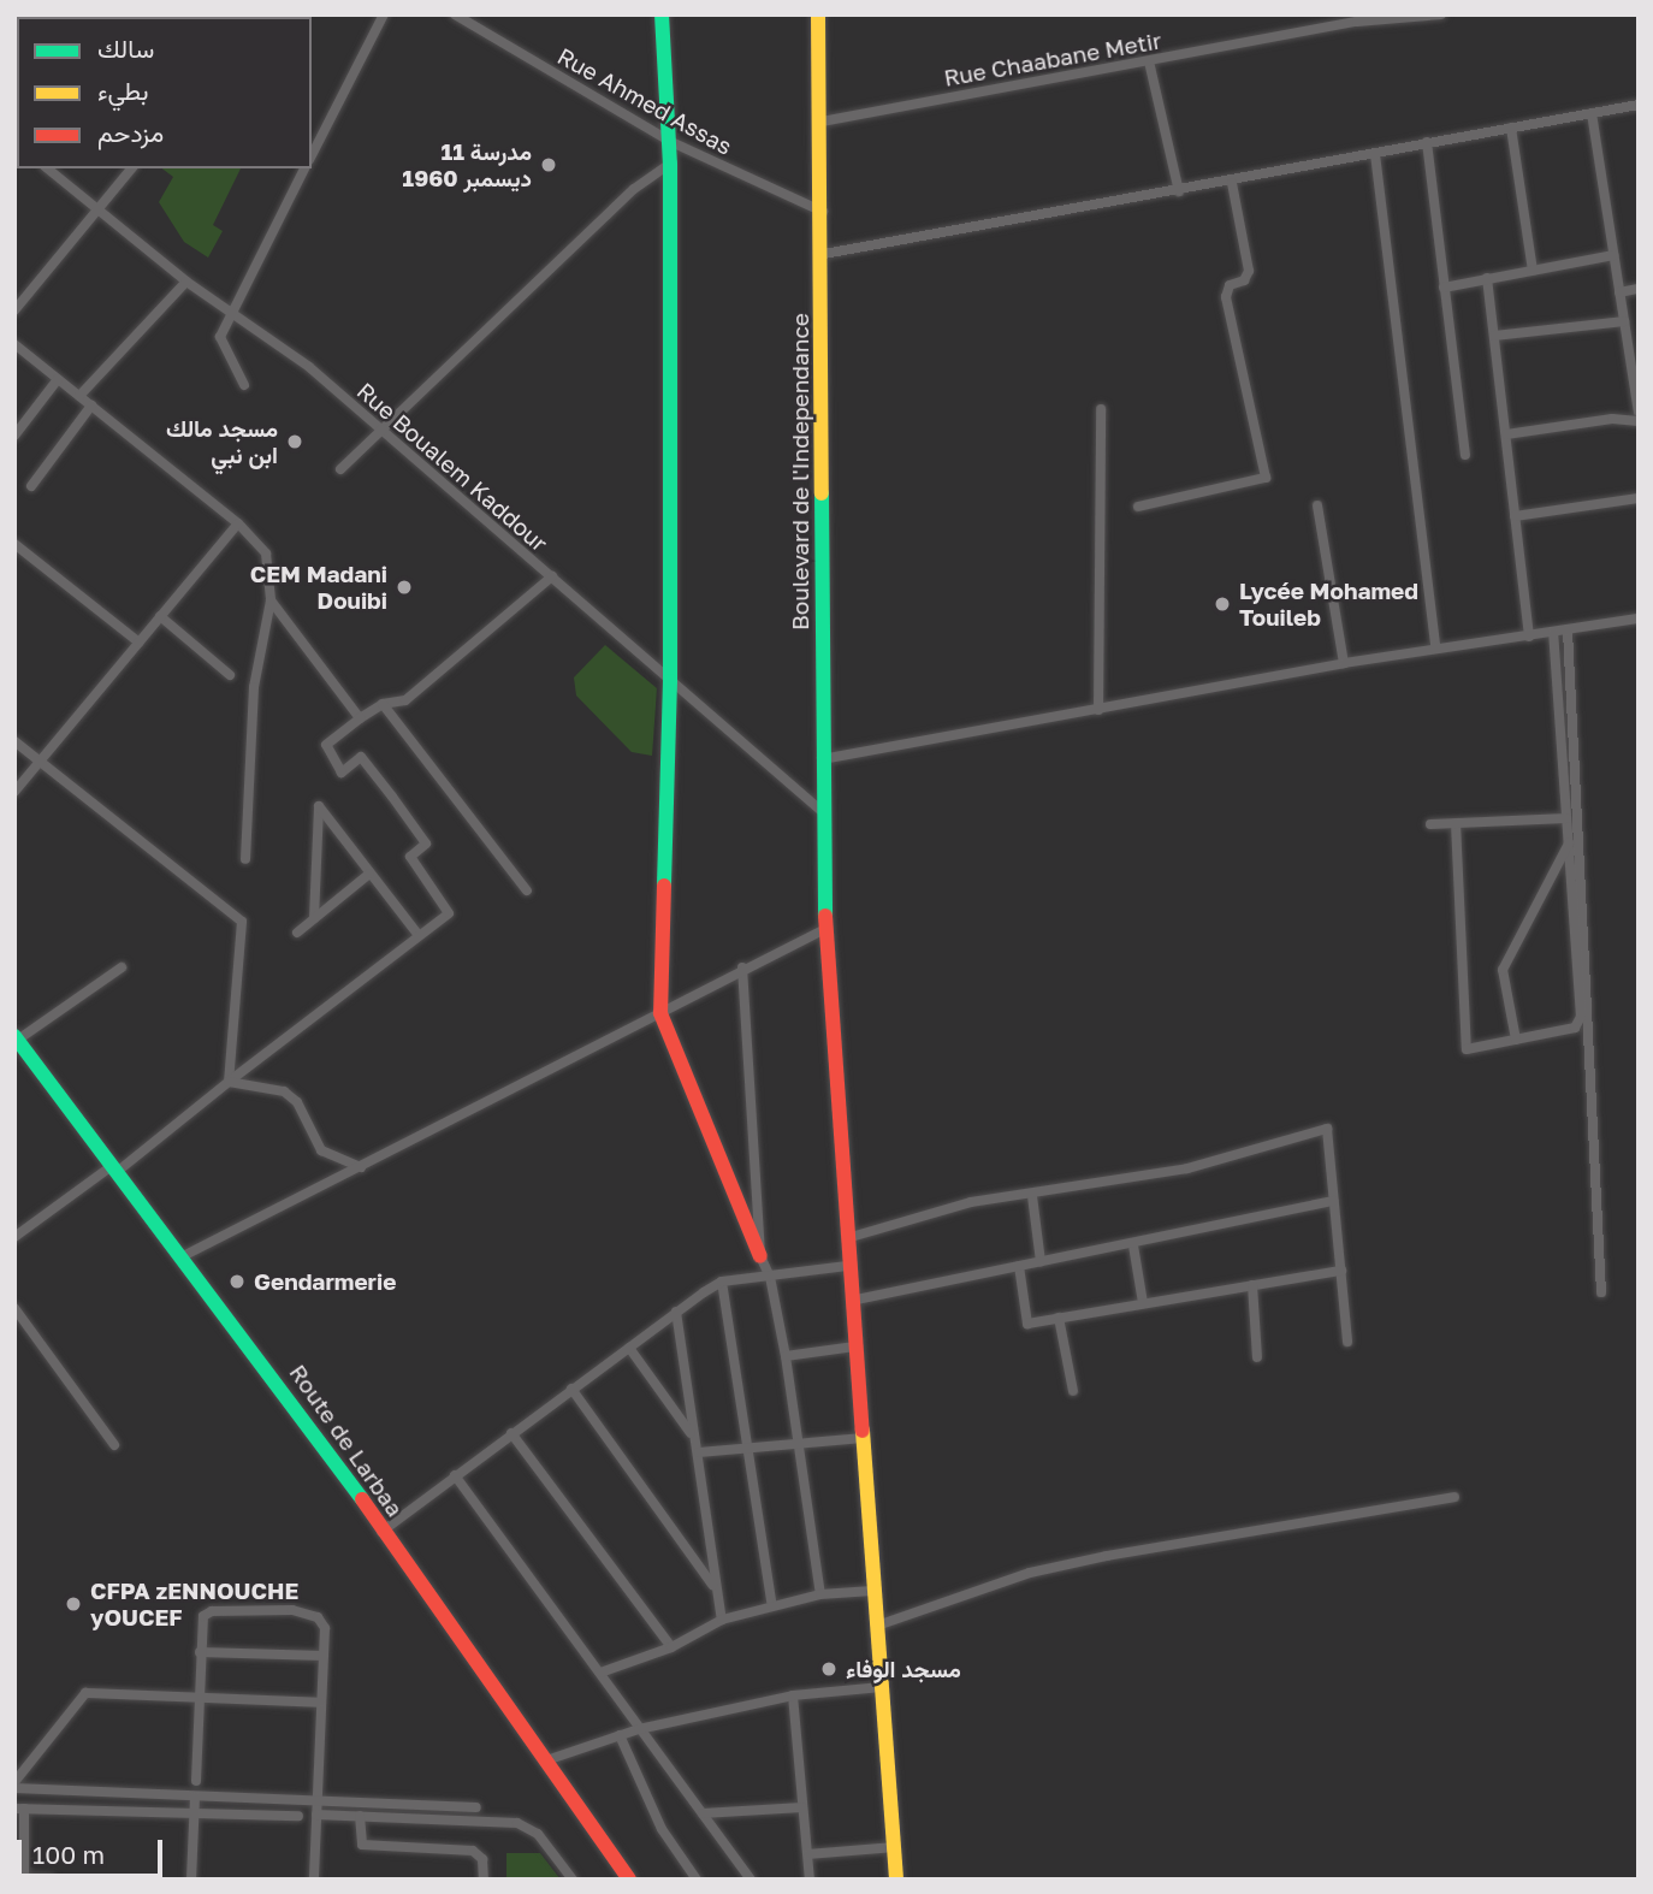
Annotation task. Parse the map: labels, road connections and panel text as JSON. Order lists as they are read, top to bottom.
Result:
{
  "streets": {
    "street": [
      "Rue Chaabane Metir",
      "Rue Ahmed Assas",
      "Rue Boualem Kaddour",
      "Boulevard de l'Independance",
      "Route de Larbaa"
    ]
  },
  "crossings": [
    ["Rue Chaabane Metir", "Boulevard de l'Independance"],
    ["Rue Ahmed Assas", "Boulevard de l'Independance"],
    ["Rue Boualem Kaddour", "Boulevard de l'Independance"]
  ],
  "places": [
    "مدرسة 11 ديسمبر 1960",
    "مسجد مالك ابن نبي",
    "CEM Madani Douibi",
    "Lycée Mohamed Touileb",
    "Gendarmerie",
    "CFPA zENNOUCHE yOUCEF",
    "مسجد الوفاء"
  ],
  "legend": ["سالك", "بطيء", "مزدحم"],
  "scale_bar": "100 m"
}
